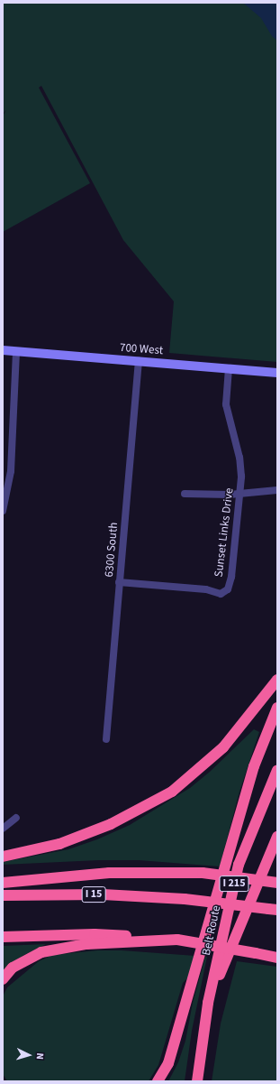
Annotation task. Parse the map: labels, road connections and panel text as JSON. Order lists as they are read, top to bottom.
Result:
{
  "streets": {
    "highway": ["I 215", "I 15", "Belt Route"],
    "main road": ["700 West"],
    "street": ["Sunset Links Drive", "6300 South"]
  },
  "crossings": [
    ["700 West", "Sunset Links Drive"],
    ["700 West", "6300 South"],
    ["Sunset Links Drive", "6300 South"]
  ],
  "north": "right"
}
